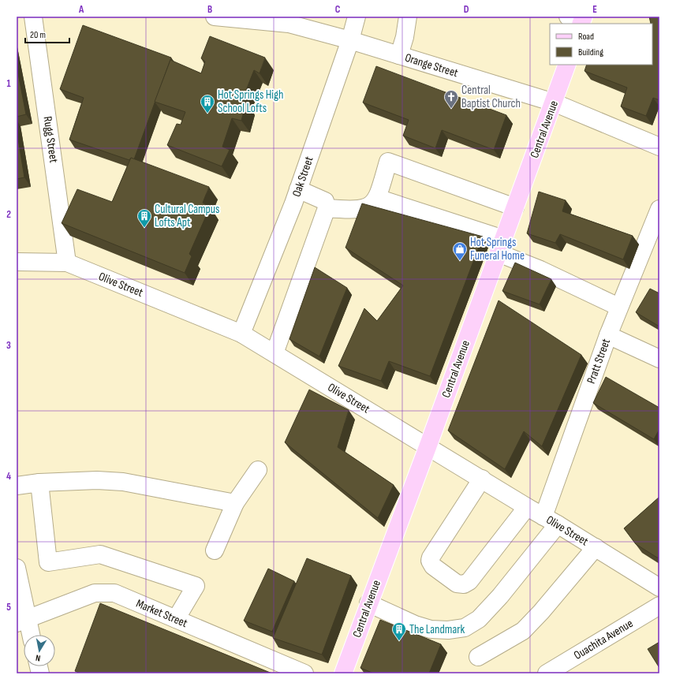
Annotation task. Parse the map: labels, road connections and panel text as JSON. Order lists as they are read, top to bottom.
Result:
{
  "streets": {
    "main road": ["Central Avenue"],
    "street": [
      "Orange Street",
      "Rugg Street",
      "Oak Street",
      "Olive Street",
      "Pratt Street",
      "Market Street",
      "Ouachita Avenue"
    ]
  },
  "crossings": [
    ["Orange Street", "Central Avenue"],
    ["Orange Street", "Oak Street"],
    ["Central Avenue", "Olive Street"],
    ["Central Avenue", "Pratt Street"],
    ["Rugg Street", "Olive Street"],
    ["Oak Street", "Olive Street"],
    ["Olive Street", "Pratt Street"]
  ],
  "places": {
    "church": ["Central Baptist Church"],
    "building": ["Hot Springs High School Lofts", "Cultural Campus Lofts Apt", "The Landmark"],
    "shop": ["Hot Springs Funeral Home"]
  },
  "legend": ["Road", "Building"],
  "scale_bar": "20 m",
  "north": "bottom",
  "grid": {
    "columns": [
      "A",
      "B",
      "C",
      "D",
      "E"
    ],
    "rows": [
      "1",
      "2",
      "3",
      "4",
      "5"
    ]
  }
}
